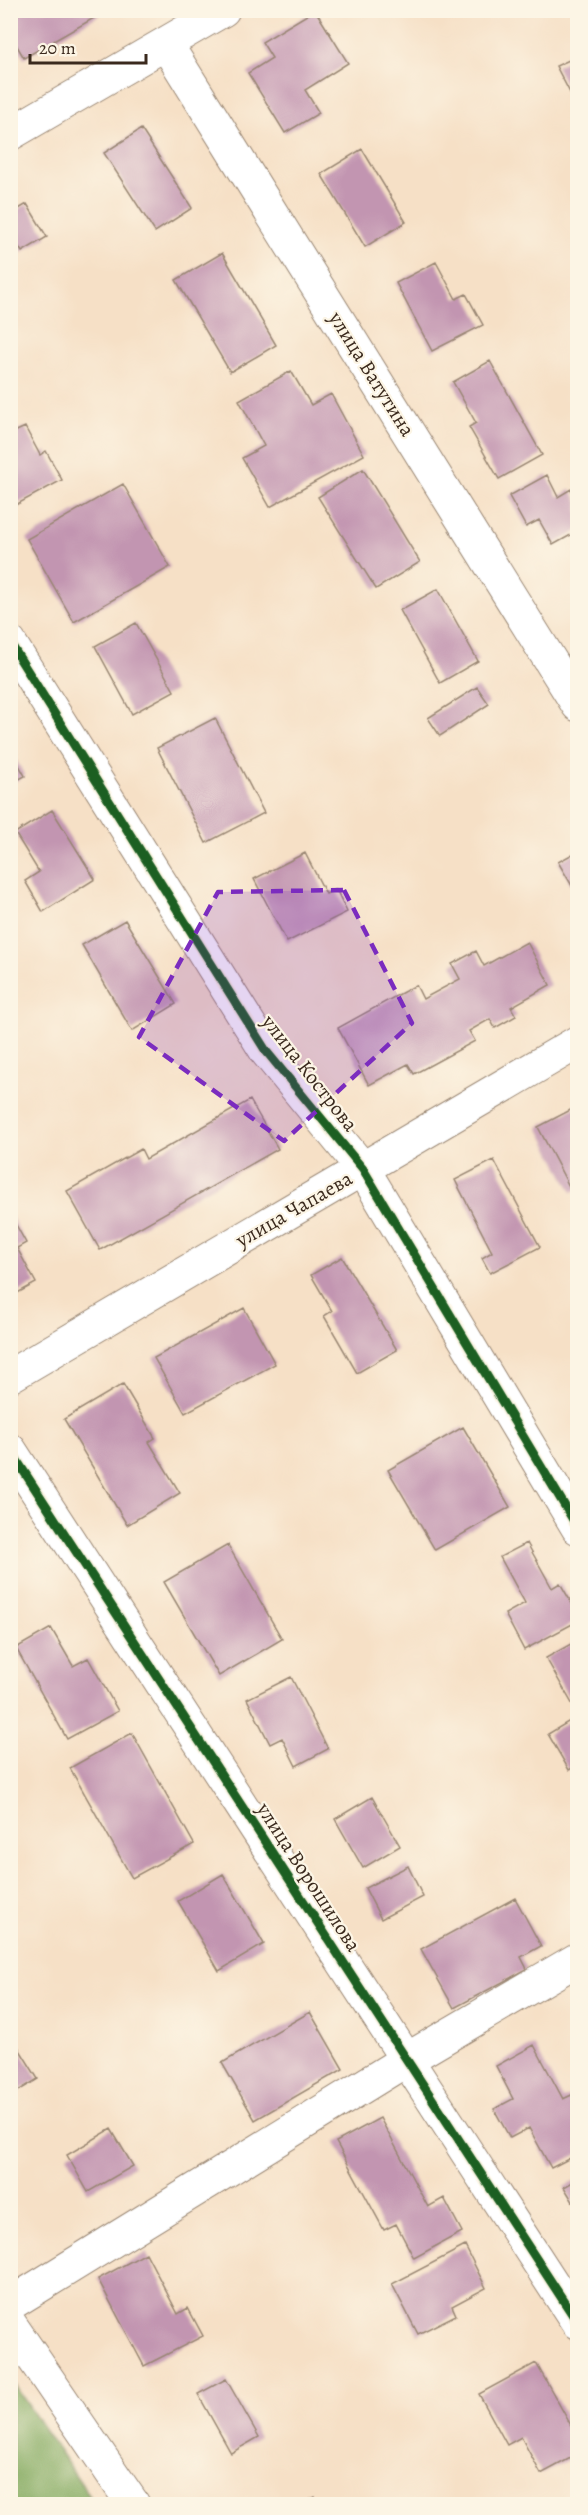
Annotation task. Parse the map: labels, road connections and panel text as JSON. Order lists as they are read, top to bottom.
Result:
{
  "streets": {
    "street": [
      "улица Ватутина",
      "улица Кострова",
      "улица Чапаева",
      "улица Ворошилова"
    ]
  },
  "crossings": [
    ["улица Кострова", "улица Чапаева"]
  ],
  "scale_bar": "20 m"
}
